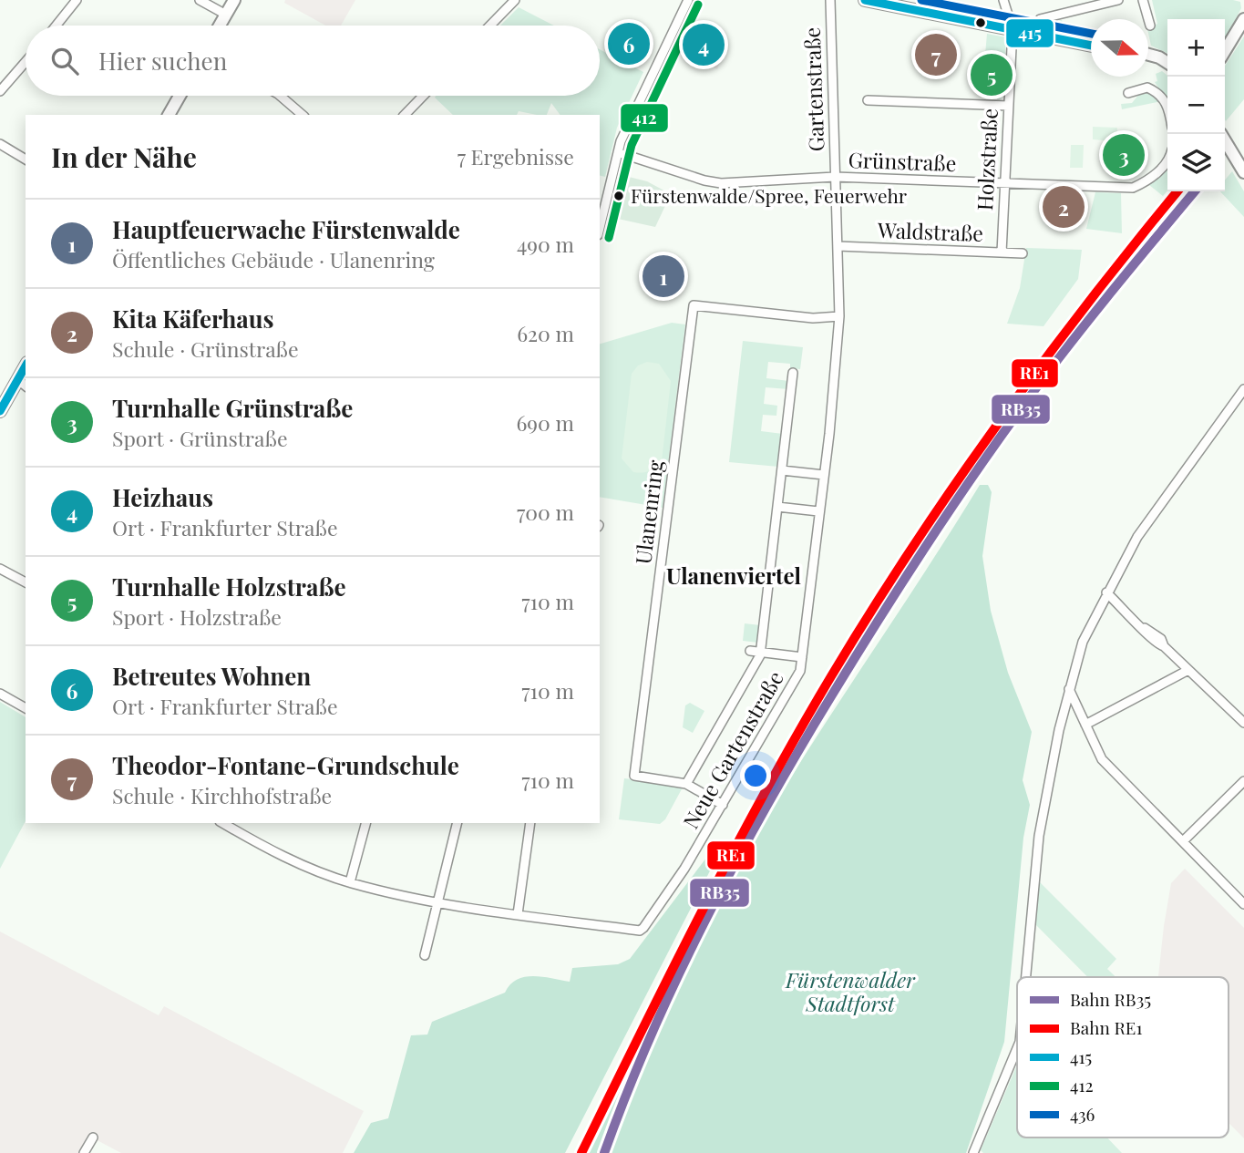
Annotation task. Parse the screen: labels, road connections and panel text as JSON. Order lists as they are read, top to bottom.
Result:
{
  "streets": {
    "street": [
      "Gartenstraße",
      "Holzstraße",
      "Grünstraße",
      "Waldstraße",
      "Ulanenring",
      "Neue Gartenstraße"
    ]
  },
  "crossings": [
    ["Gartenstraße", "Grünstraße"],
    ["Gartenstraße", "Neue Gartenstraße"],
    ["Holzstraße", "Grünstraße"],
    ["Holzstraße", "Waldstraße"],
    ["Grünstraße", "Neue Gartenstraße"],
    ["Waldstraße", "Neue Gartenstraße"],
    ["Ulanenring", "Neue Gartenstraße"]
  ],
  "districts": ["Ulanenviertel"],
  "parks": ["Fürstenwalder Stadtforst"],
  "places": ["Fürstenwalde/Spree, Feuerwehr"],
  "lines": [
    "transit line 415",
    "transit line 436",
    "transit line 412",
    "rail line RB35",
    "rail line RE1"
  ],
  "legend": [
    "Bahn RB35",
    "Bahn RE1",
    "415",
    "412",
    "436"
  ],
  "north": "right",
  "page": {
    "map_buttons": ["+", "−"],
    "pins": [
      "6",
      "4",
      "7",
      "5",
      "3",
      "2",
      "1"
    ],
    "search": "Hier suchen",
    "heading": ["In der Nähe", "7 Ergebnisse"],
    "list": [
      {
        "mark": "1",
        "name": "Hauptfeuerwache Fürstenwalde",
        "note": "Öffentliches Gebäude · Ulanenring",
        "value": "490 m"
      },
      {
        "mark": "2",
        "name": "Kita Käferhaus",
        "note": "Schule · Grünstraße",
        "value": "620 m"
      },
      {
        "mark": "3",
        "name": "Turnhalle Grünstraße",
        "note": "Sport · Grünstraße",
        "value": "690 m"
      },
      {
        "mark": "4",
        "name": "Heizhaus",
        "note": "Ort · Frankfurter Straße",
        "value": "700 m"
      },
      {
        "mark": "5",
        "name": "Turnhalle Holzstraße",
        "note": "Sport · Holzstraße",
        "value": "710 m"
      },
      {
        "mark": "6",
        "name": "Betreutes Wohnen",
        "note": "Ort · Frankfurter Straße",
        "value": "710 m"
      },
      {
        "mark": "7",
        "name": "Theodor-Fontane-Grundschule",
        "note": "Schule · Kirchhofstraße",
        "value": "710 m"
      }
    ]
  }
}
